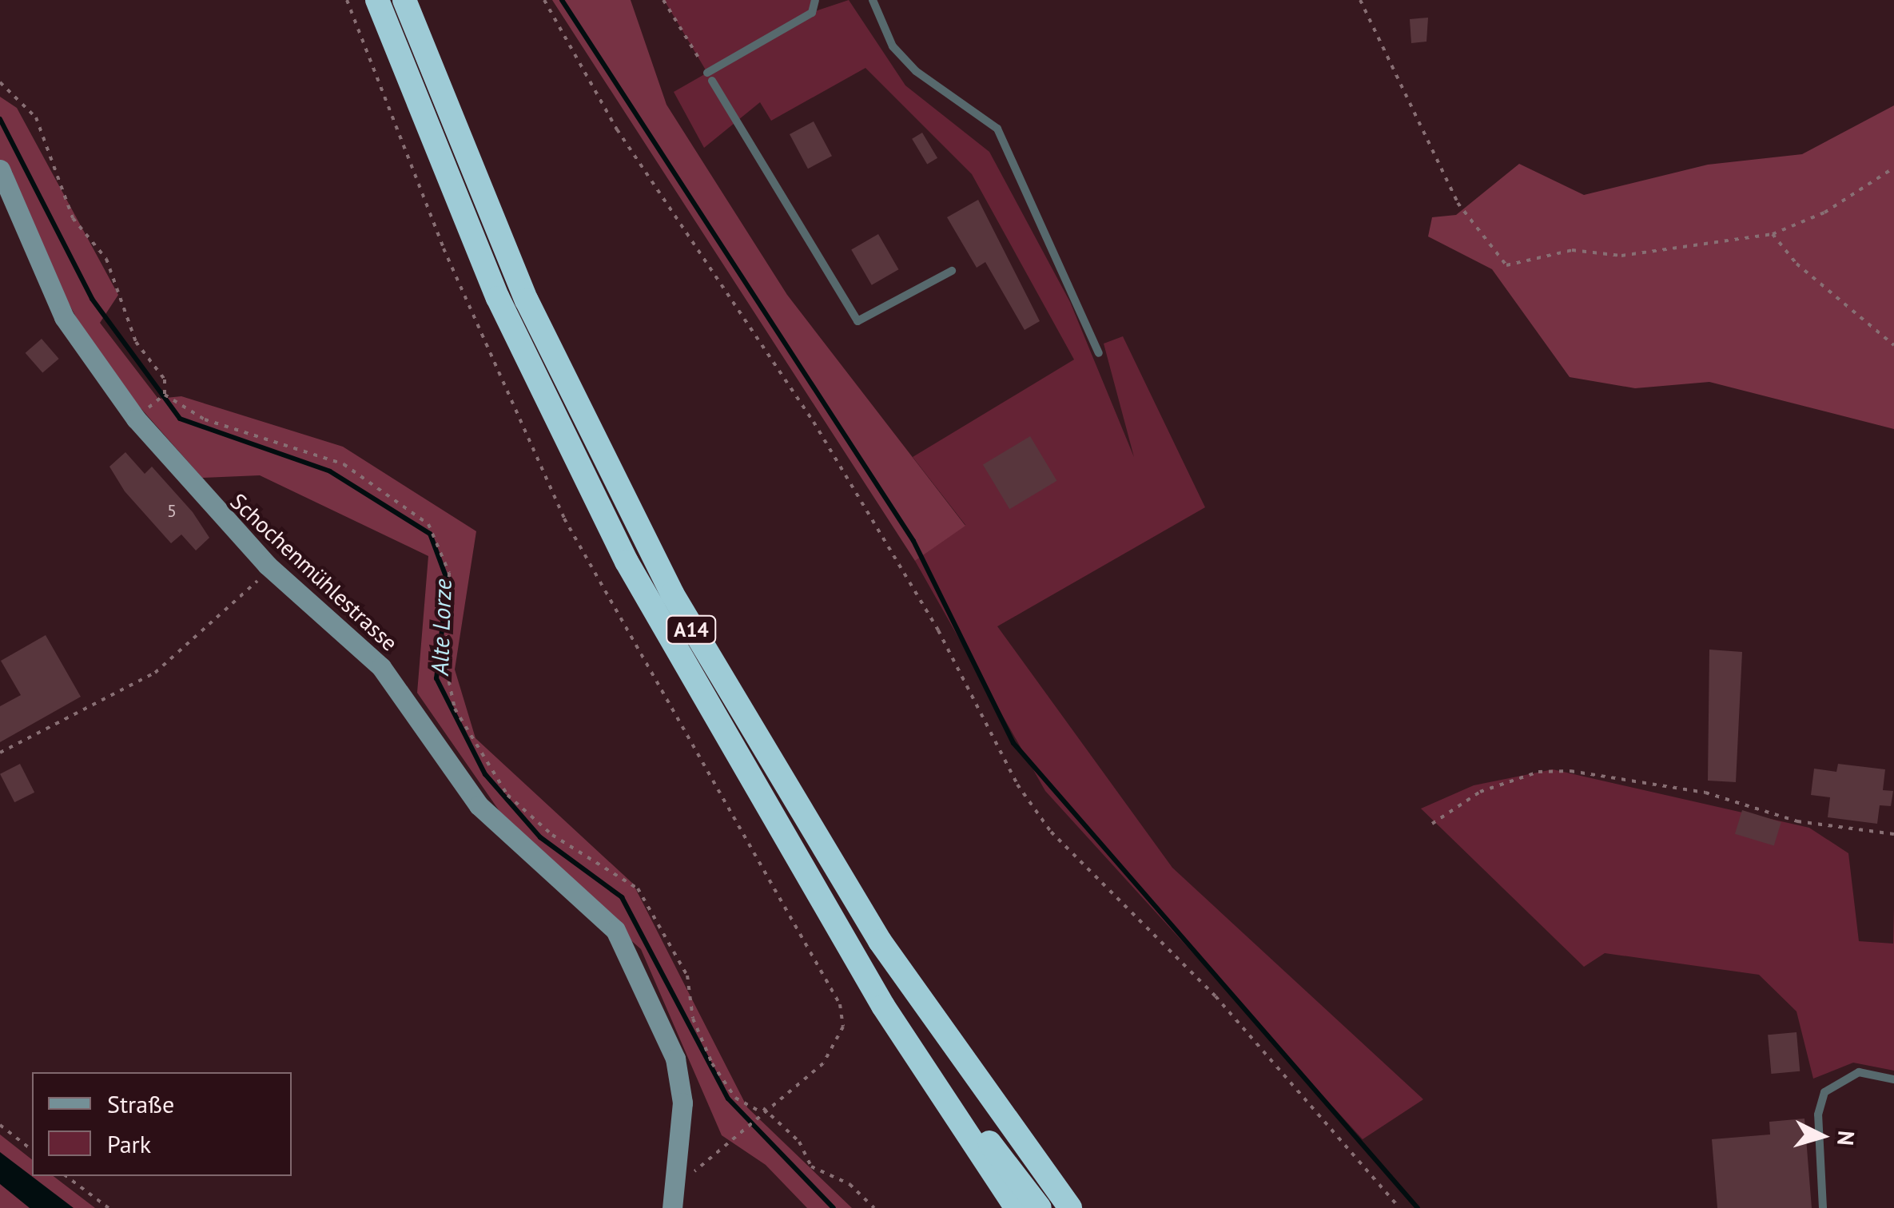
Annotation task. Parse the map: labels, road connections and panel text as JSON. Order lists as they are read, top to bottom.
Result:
{
  "streets": {
    "highway": ["A14"],
    "street": ["Schochenmühlestrasse"]
  },
  "water": ["Alte Lorze"],
  "house_numbers": ["5"],
  "legend": ["Straße", "Park"],
  "north": "right"
}
